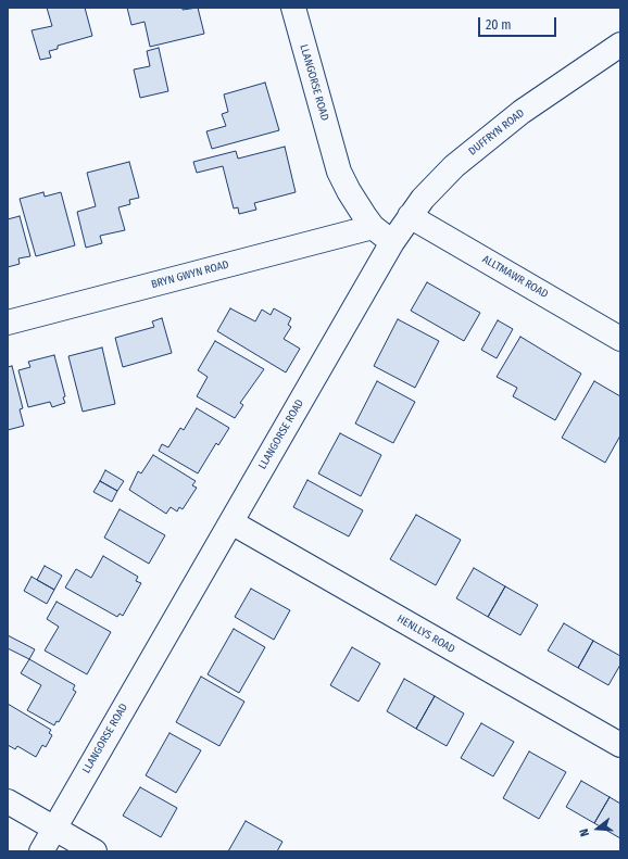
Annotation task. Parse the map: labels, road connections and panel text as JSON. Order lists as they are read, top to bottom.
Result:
{
  "streets": {
    "street": [
      "LLANGORSE ROAD",
      "DUFFRYN ROAD",
      "BRYN GWYN ROAD",
      "ALLTMAWR ROAD",
      "HENLLYS ROAD"
    ]
  },
  "crossings": [
    ["LLANGORSE ROAD", "DUFFRYN ROAD"],
    ["LLANGORSE ROAD", "BRYN GWYN ROAD"],
    ["LLANGORSE ROAD", "HENLLYS ROAD"],
    ["DUFFRYN ROAD", "ALLTMAWR ROAD"]
  ],
  "scale_bar": "20 m",
  "north": "left"
}
